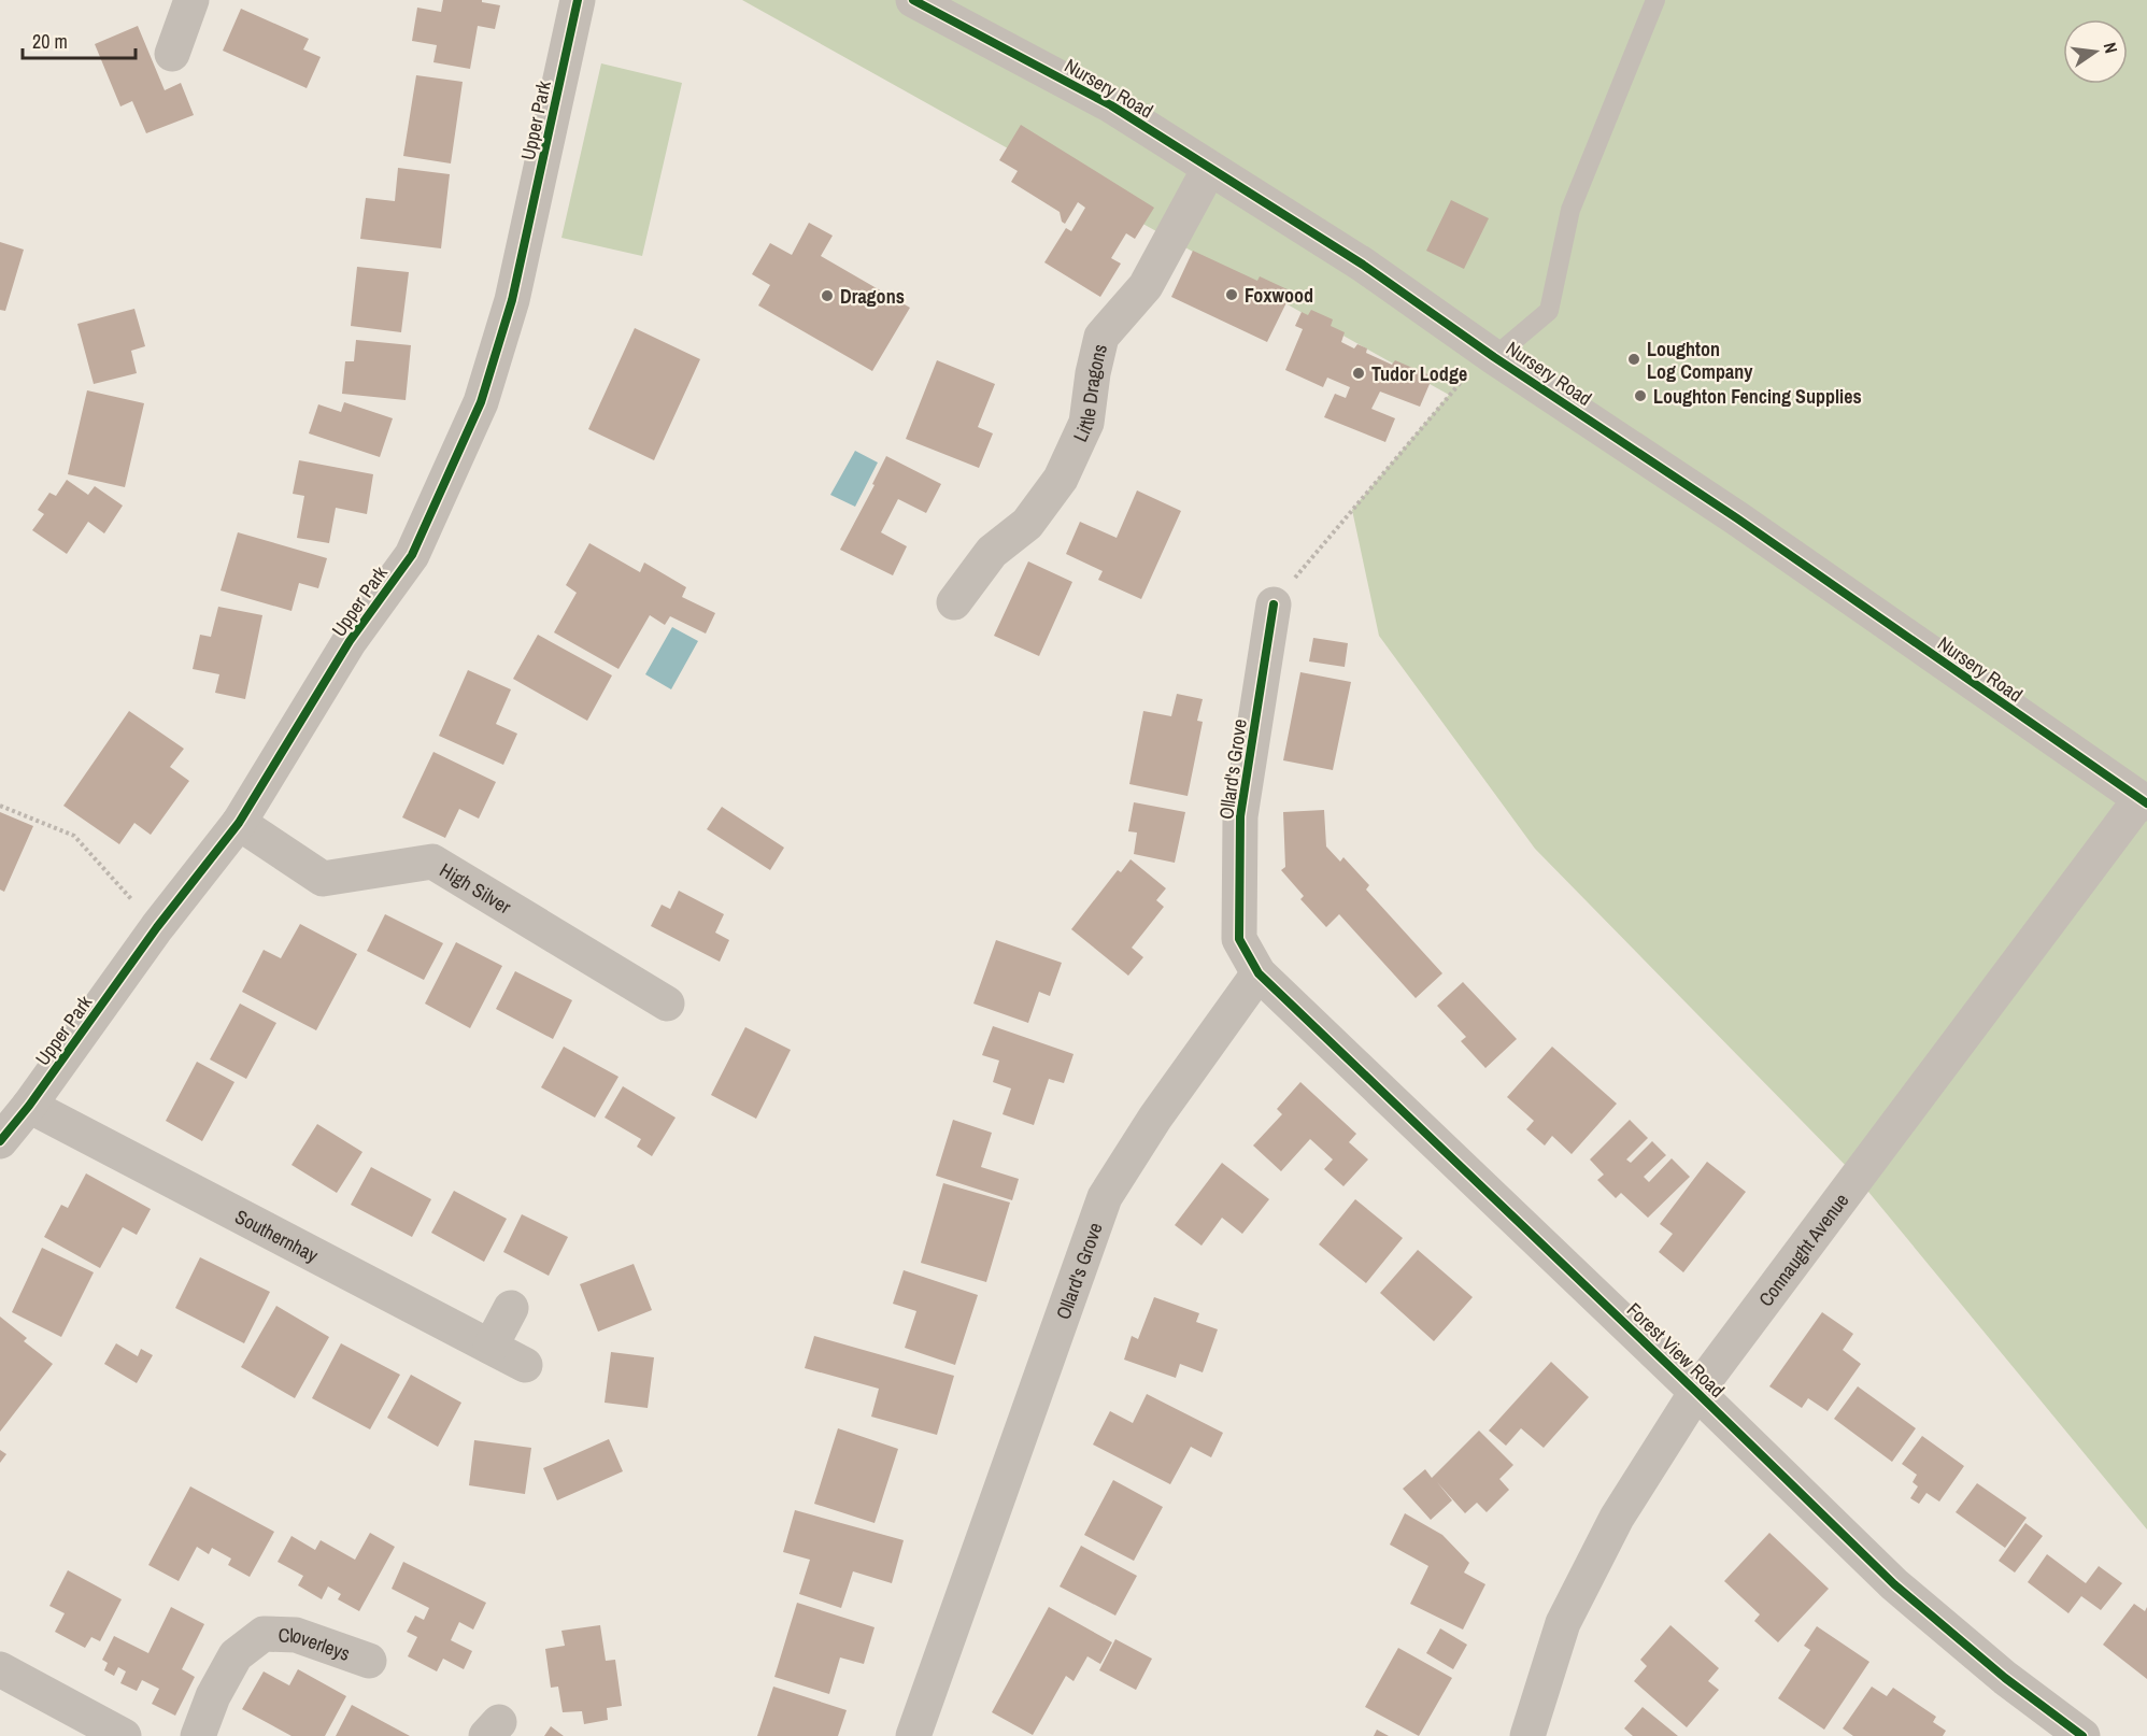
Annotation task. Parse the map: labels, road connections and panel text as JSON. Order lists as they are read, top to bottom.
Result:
{
  "streets": {
    "street": [
      "Nursery Road",
      "Upper Park",
      "Little Dragons",
      "Ollard's Grove",
      "High Silver",
      "Southernhay",
      "Connaught Avenue",
      "Forest View Road",
      "Cloverleys"
    ]
  },
  "crossings": [
    ["Nursery Road", "Little Dragons"],
    ["Nursery Road", "Connaught Avenue"],
    ["Upper Park", "High Silver"],
    ["Upper Park", "Southernhay"],
    ["Ollard's Grove", "Forest View Road"],
    ["Connaught Avenue", "Forest View Road"]
  ],
  "places": [
    "Foxwood",
    "Dragons",
    "Loughton Log Company",
    "Tudor Lodge",
    "Loughton Fencing Supplies"
  ],
  "scale_bar": "20 m",
  "north": "right"
}
